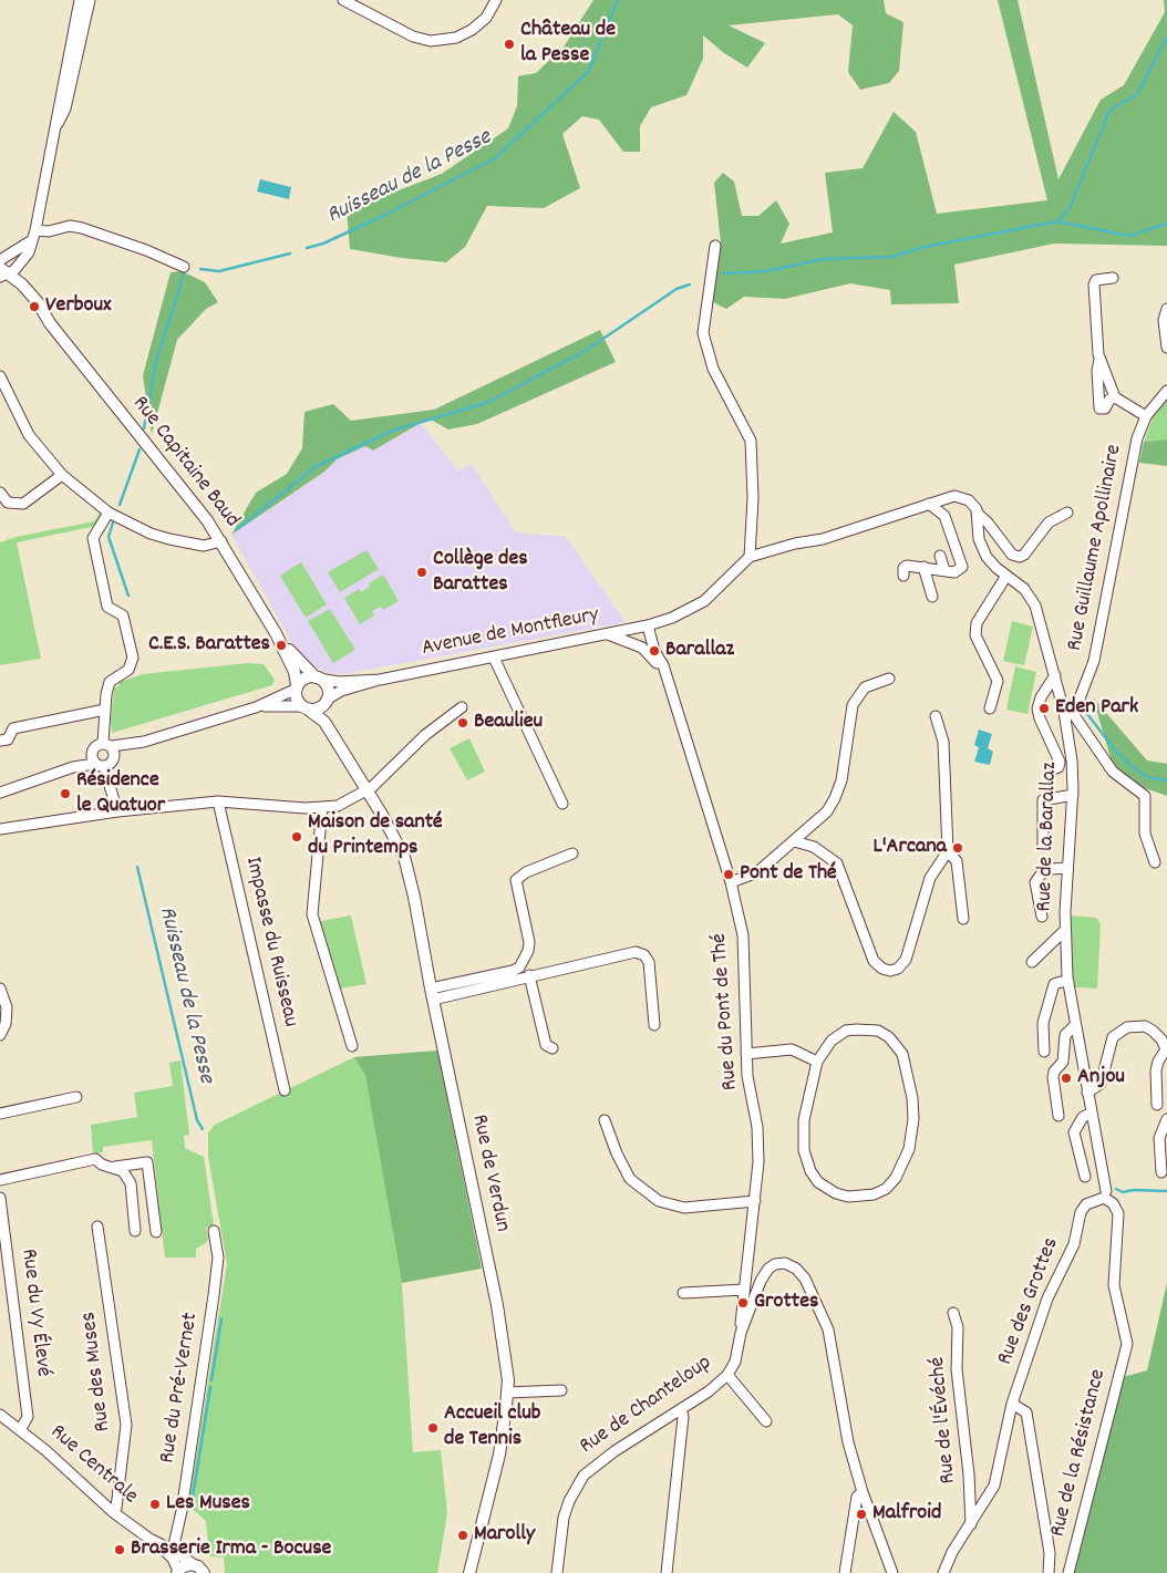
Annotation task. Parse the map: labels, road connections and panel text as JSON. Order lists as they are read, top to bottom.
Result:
{
  "streets": {
    "main road": ["Rue Capitaine Baud", "Rue de Verdun"],
    "street": [
      "Rue Guillaume Apollinaire",
      "Avenue de Montfleury",
      "Rue de la Barallaz",
      "Impasse du Ruisseau",
      "Rue du Pont de Thé",
      "Rue des Grottes",
      "Rue du Vy Élevé",
      "Rue des Muses",
      "Rue du Pré-Vernet",
      "Rue de Chanteloup",
      "Rue de l'Évéché",
      "Rue de la Résistance",
      "Rue Centrale"
    ]
  },
  "crossings": [
    ["Rue Capitaine Baud", "Avenue de Montfleury"],
    ["Rue Capitaine Baud", "Rue de Verdun"],
    ["Rue Guillaume Apollinaire", "Rue de la Barallaz"],
    ["Avenue de Montfleury", "Rue du Pont de Thé"],
    ["Avenue de Montfleury", "Rue de Verdun"],
    ["Rue du Pont de Thé", "Rue de Chanteloup"],
    ["Rue des Grottes", "Rue de l'Évéché"],
    ["Rue des Grottes", "Rue de la Résistance"],
    ["Rue du Vy Élevé", "Rue Centrale"],
    ["Rue des Muses", "Rue Centrale"],
    ["Rue du Pré-Vernet", "Rue Centrale"]
  ],
  "water": ["Ruisseau de la Pesse"],
  "places": [
    "Château de la Pesse",
    "Verboux",
    "Collège des Barattes",
    "C.E.S. Barattes",
    "Barallaz",
    "Eden Park",
    "Beaulieu",
    "Résidence le Quatuor",
    "Maison de santé du Printemps",
    "L'Arcana",
    "Pont de Thé",
    "Anjou",
    "Grottes",
    "Accueil club de Tennis",
    "Les Muses",
    "Malfroid",
    "Marolly",
    "Brasserie Irma - Bocuse"
  ]
}
